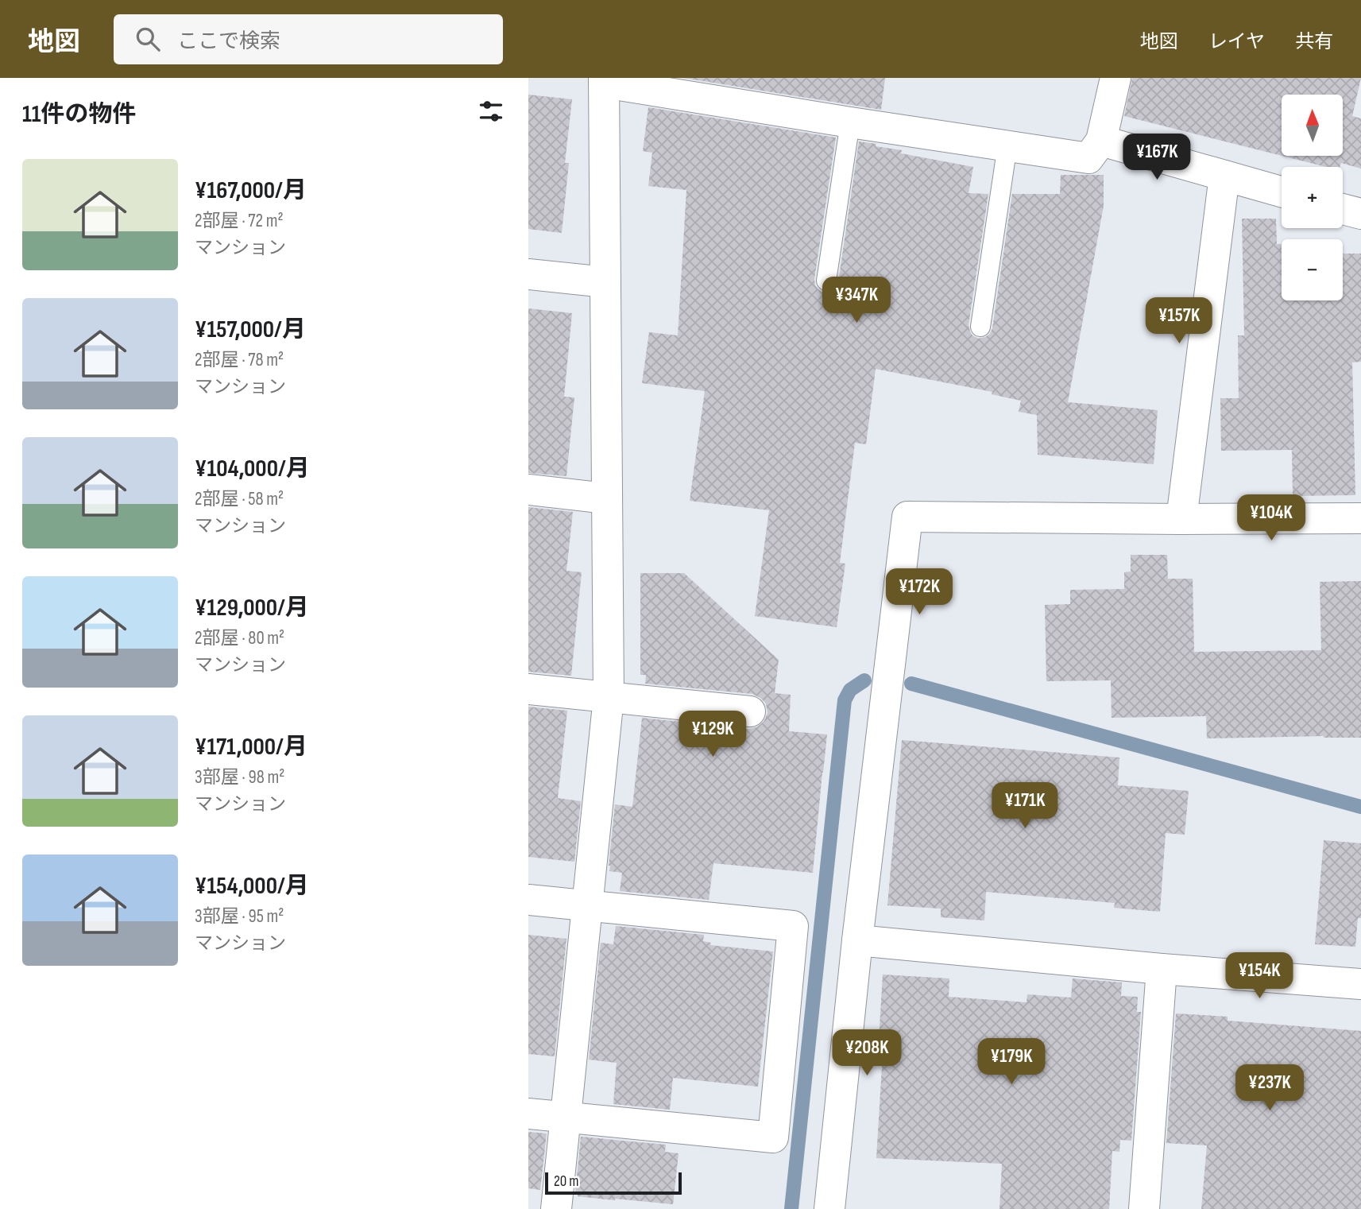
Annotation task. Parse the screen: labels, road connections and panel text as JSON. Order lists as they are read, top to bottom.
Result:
{
  "scale_bar": "20 m",
  "north": "top",
  "page": {
    "header": "地図",
    "search": "ここで検索",
    "nav": ["地図", "レイヤ", "共有"],
    "heading": "11件の物件",
    "map_buttons": ["+", "−"],
    "price": [
      "¥167K",
      "¥347K",
      "¥157K",
      "¥104K",
      "¥172K",
      "¥129K",
      "¥171K",
      "¥154K",
      "¥208K",
      "¥179K",
      "¥237K"
    ],
    "list": [
      {
        "name": "¥167,000/月",
        "note": "2部屋 · 72 m² · マンション"
      },
      {
        "name": "¥157,000/月",
        "note": "2部屋 · 78 m² · マンション"
      },
      {
        "name": "¥104,000/月",
        "note": "2部屋 · 58 m² · マンション"
      },
      {
        "name": "¥129,000/月",
        "note": "2部屋 · 80 m² · マンション"
      },
      {
        "name": "¥171,000/月",
        "note": "3部屋 · 98 m² · マンション"
      },
      {
        "name": "¥154,000/月",
        "note": "3部屋 · 95 m² · マンション"
      }
    ],
    "scale": "20 m"
  }
}
